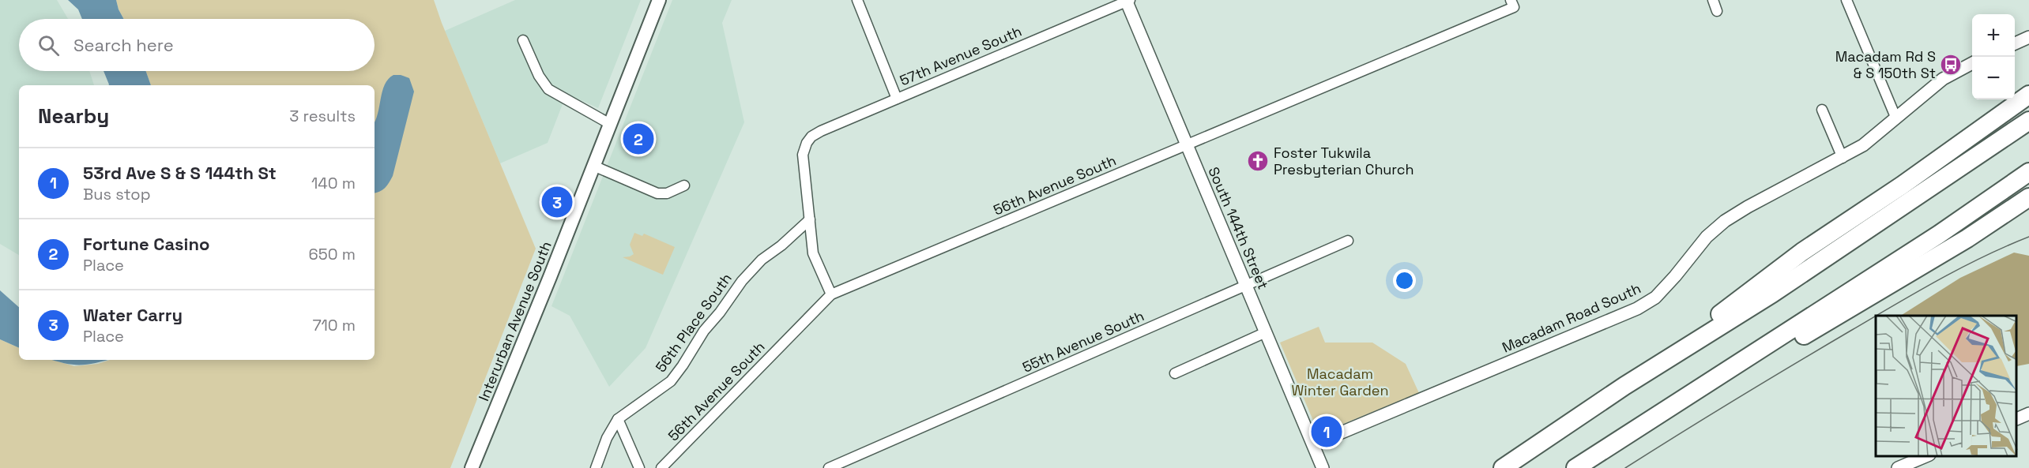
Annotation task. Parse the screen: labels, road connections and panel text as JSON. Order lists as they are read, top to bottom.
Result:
{
  "streets": {
    "main road": ["Interurban Avenue South"],
    "street": [
      "57th Avenue South",
      "56th Avenue South",
      "South 144th Street",
      "Macadam Road South",
      "56th Place South",
      "55th Avenue South"
    ]
  },
  "crossings": [
    ["57th Avenue South", "South 144th Street"],
    ["57th Avenue South", "56th Place South"],
    ["56th Avenue South", "South 144th Street"],
    ["South 144th Street", "Macadam Road South"],
    ["South 144th Street", "55th Avenue South"]
  ],
  "parks": ["Macadam Winter Garden"],
  "places": {
    "bus stop": ["Macadam Rd S & S 150th St"],
    "church": ["Foster Tukwila Presbyterian Church"]
  },
  "page": {
    "map_buttons": ["+", "−"],
    "search": "Search here",
    "heading": ["Nearby", "3 results"],
    "pins": ["2", "3", "1"],
    "list": [
      {
        "mark": "1",
        "name": "53rd Ave S & S 144th St",
        "note": "Bus stop",
        "value": "140 m"
      },
      {
        "mark": "2",
        "name": "Fortune Casino",
        "note": "Place",
        "value": "650 m"
      },
      {
        "mark": "3",
        "name": "Water Carry",
        "note": "Place",
        "value": "710 m"
      }
    ]
  }
}
